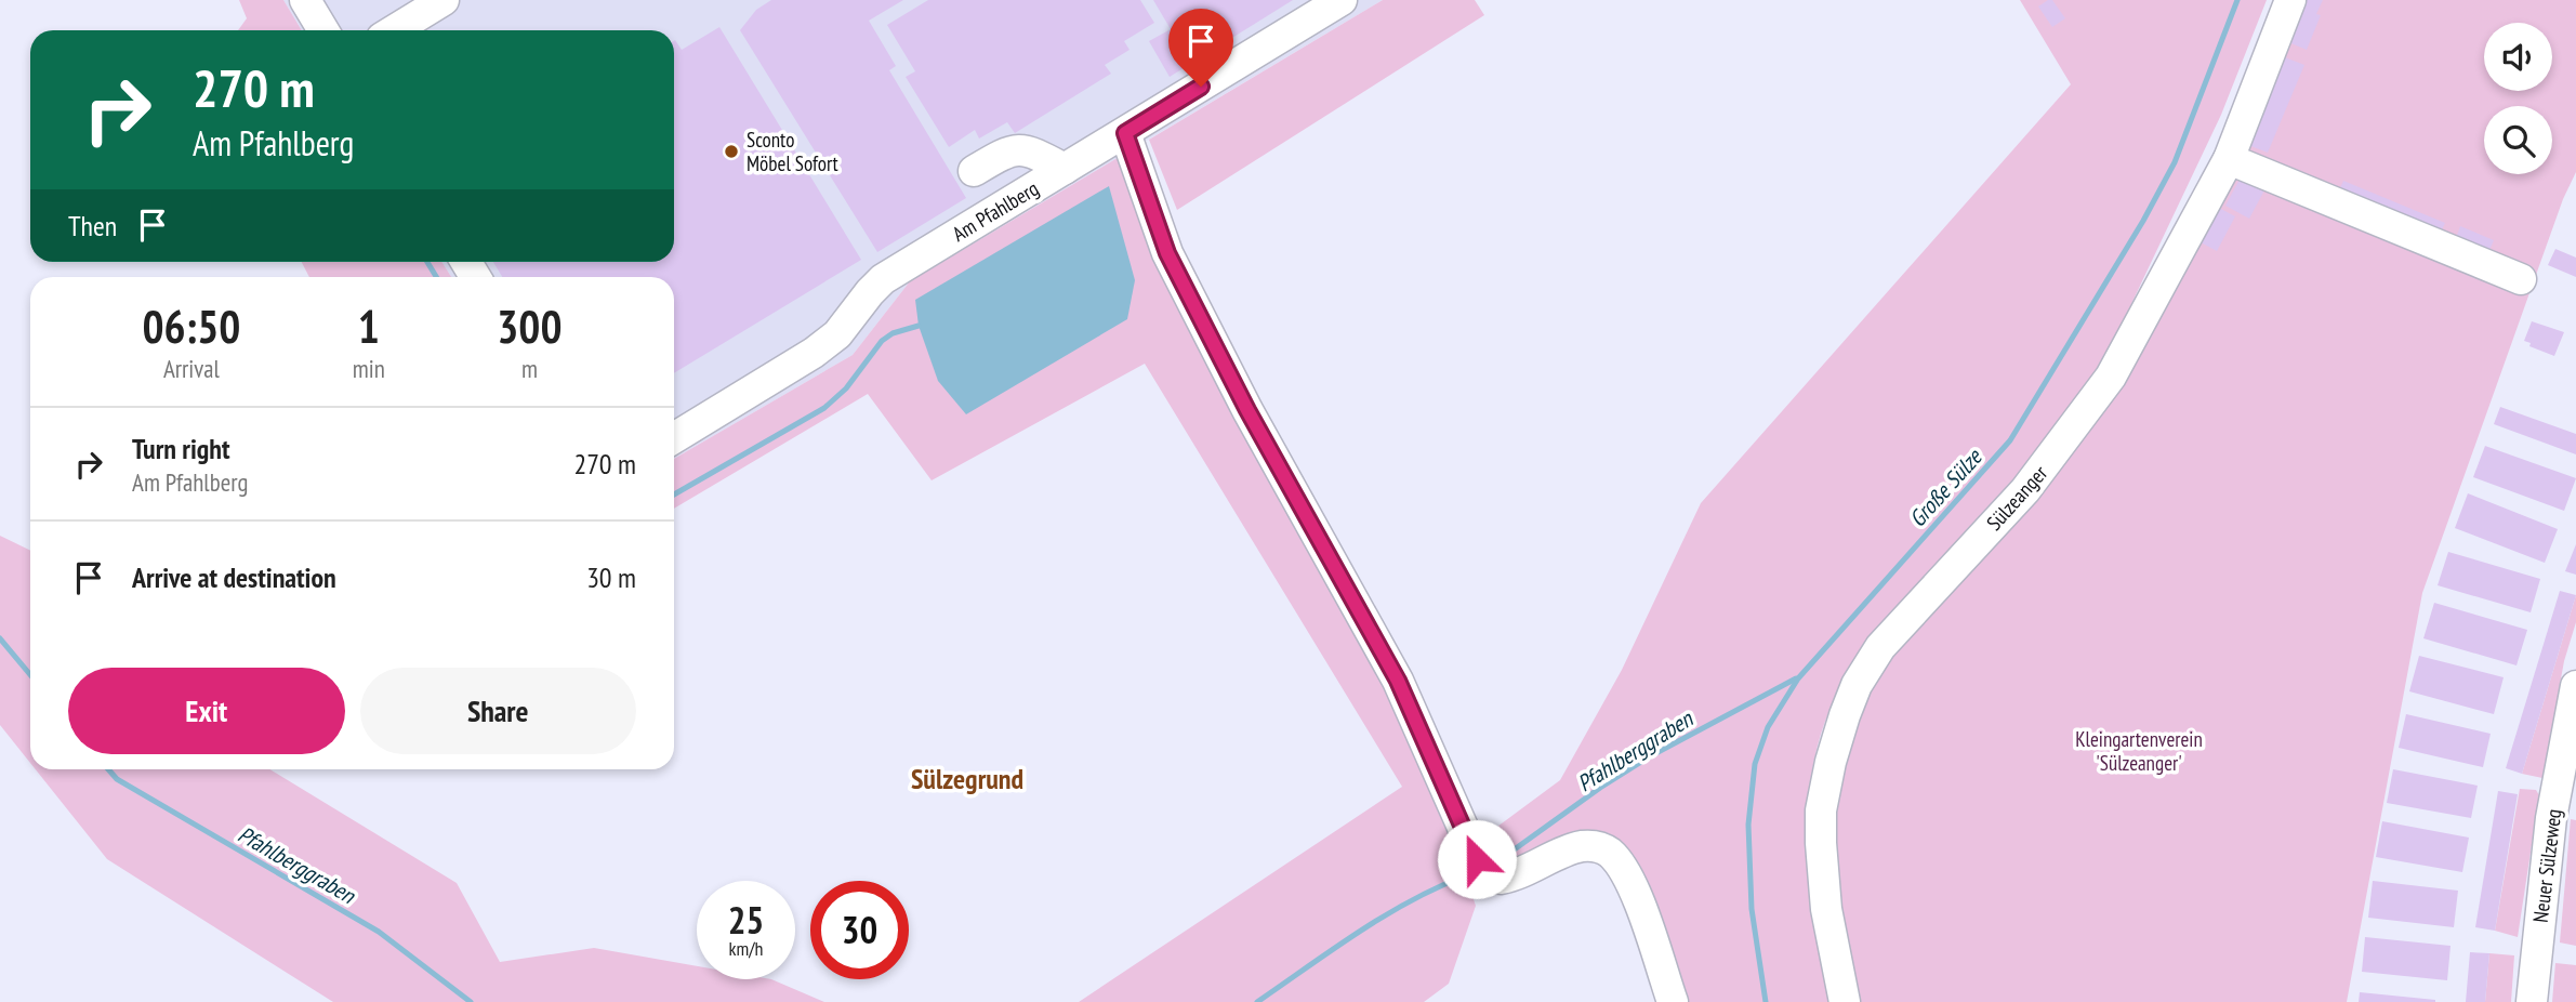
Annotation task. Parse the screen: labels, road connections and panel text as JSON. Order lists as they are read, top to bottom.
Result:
{
  "streets": {
    "street": ["Am Pfahlberg", "Sülzeanger", "Neuer Sülzeweg"]
  },
  "districts": ["Sülzegrund"],
  "water": ["Große Sülze", "Pfahlberggraben"],
  "parks": ["Kleingartenverein 'Sülzeanger'"],
  "places": ["Sconto Möbel Sofort"],
  "page": {
    "turn": ["270 m", "Am Pfahlberg"],
    "then": "Then",
    "eta": [
      "06:50",
      "Arrival",
      "1",
      "min",
      "300",
      "m"
    ],
    "list": [
      {
        "name": "Turn right",
        "note": "Am Pfahlberg",
        "value": "270 m"
      },
      {
        "name": "Arrive at destination",
        "value": "30 m"
      }
    ],
    "buttons": ["Exit", "Share"],
    "speed": "25 km/h",
    "limit": "30"
  }
}
